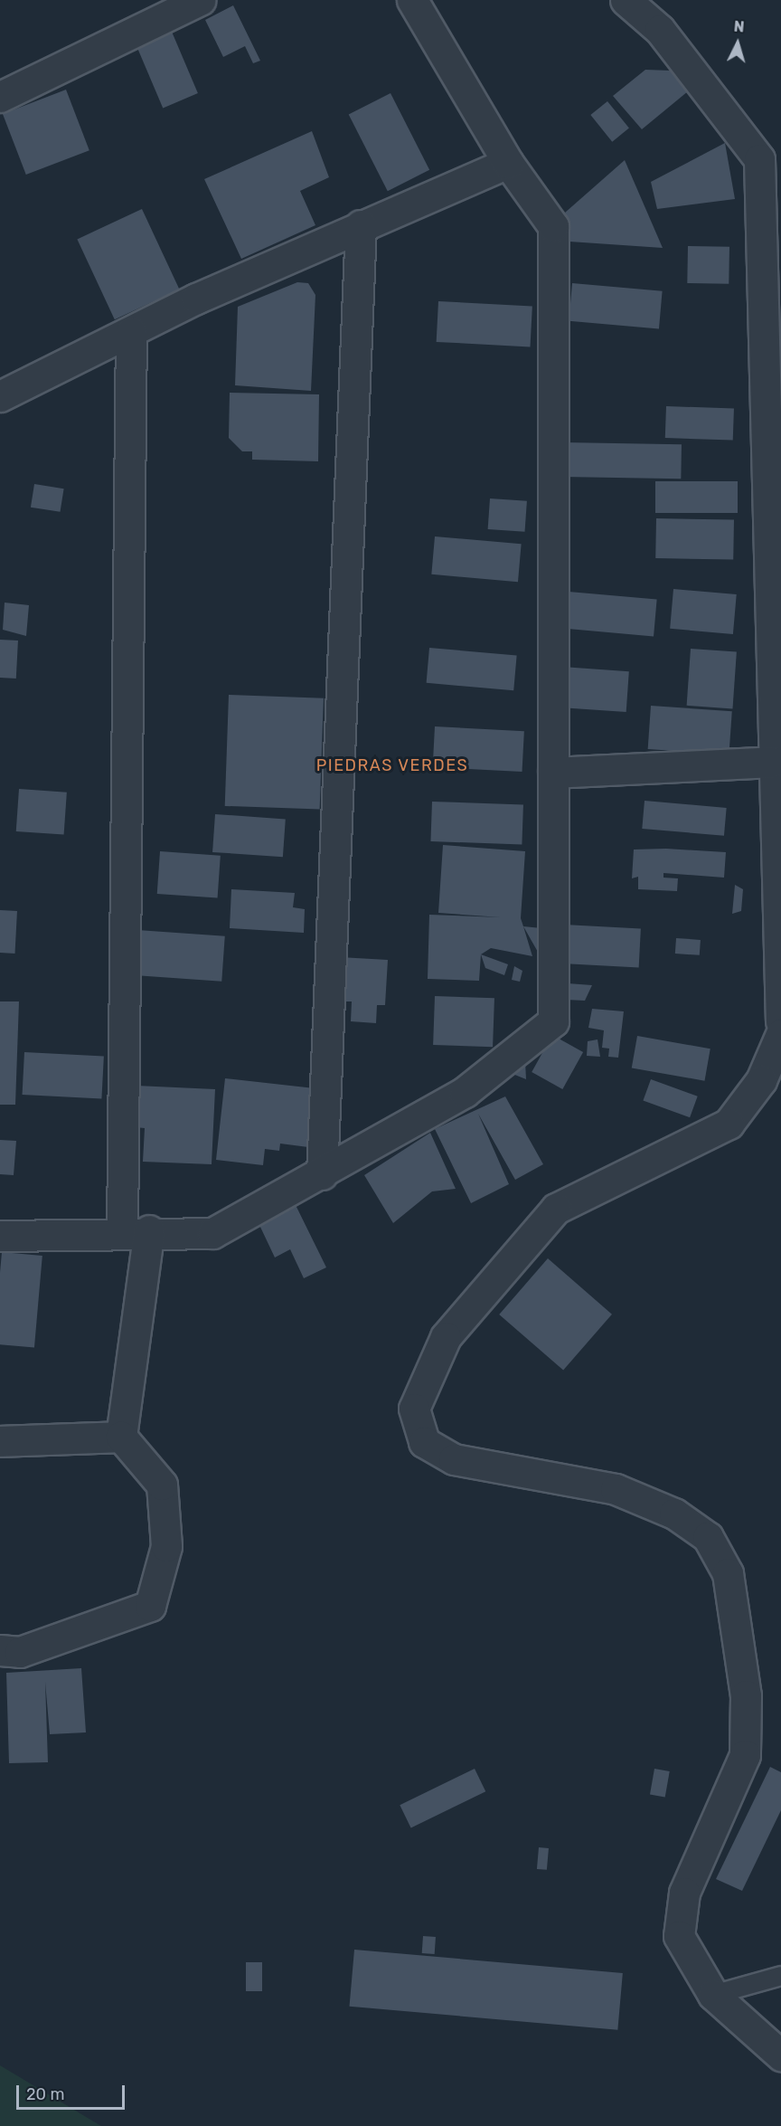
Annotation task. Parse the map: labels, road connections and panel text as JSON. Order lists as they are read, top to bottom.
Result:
{
  "districts": ["PIEDRAS VERDES"],
  "scale_bar": "20 m",
  "north": "top"
}
